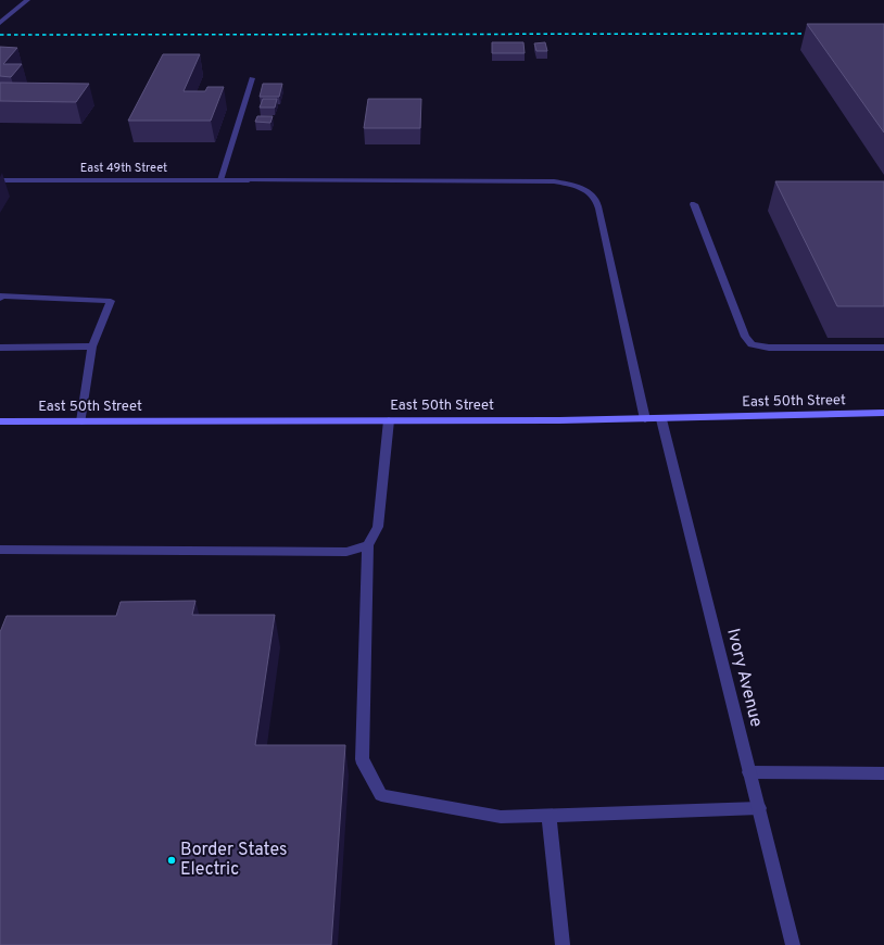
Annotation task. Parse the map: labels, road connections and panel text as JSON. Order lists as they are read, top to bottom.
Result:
{
  "streets": {
    "main road": ["East 50th Street"],
    "street": ["East 49th Street", "Ivory Avenue"]
  },
  "crossings": [
    ["East 49th Street", "East 50th Street"],
    ["East 50th Street", "Ivory Avenue"]
  ],
  "places": ["Border States Electric"]
}
